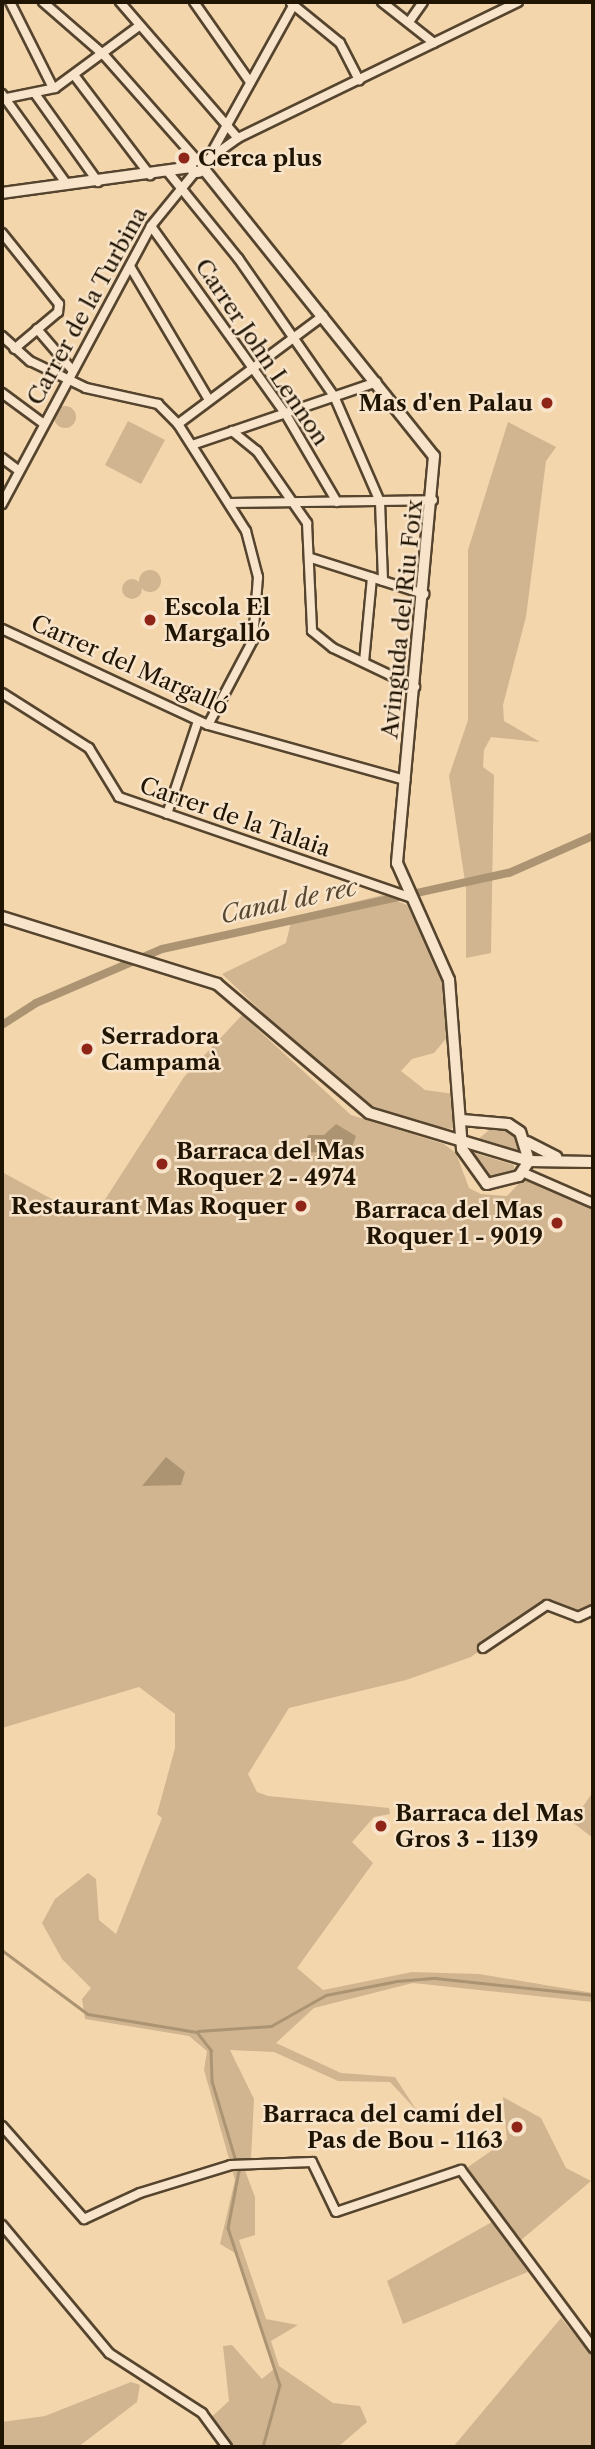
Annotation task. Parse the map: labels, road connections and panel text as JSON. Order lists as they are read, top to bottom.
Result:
{
  "streets": {
    "street": [
      "Carrer de la Turbina",
      "Carrer John Lennon",
      "Avinguda del Riu Foix",
      "Carrer del Margalló",
      "Carrer de la Talaia"
    ]
  },
  "crossings": [
    ["Carrer de la Turbina", "Carrer John Lennon"],
    ["Carrer de la Turbina", "Avinguda del Riu Foix"],
    ["Avinguda del Riu Foix", "Carrer del Margalló"],
    ["Avinguda del Riu Foix", "Carrer de la Talaia"]
  ],
  "water": ["Canal de rec"],
  "places": [
    "Cerca plus",
    "Mas d'en Palau",
    "Escola El Margalló",
    "Serradora Campamà",
    "Barraca del Mas Roquer 2 - 4974",
    "Restaurant Mas Roquer",
    "Barraca del Mas Roquer 1 - 9019",
    "Barraca del Mas Gros 3 - 1139",
    "Barraca del camí del Pas de Bou - 1163"
  ]
}
